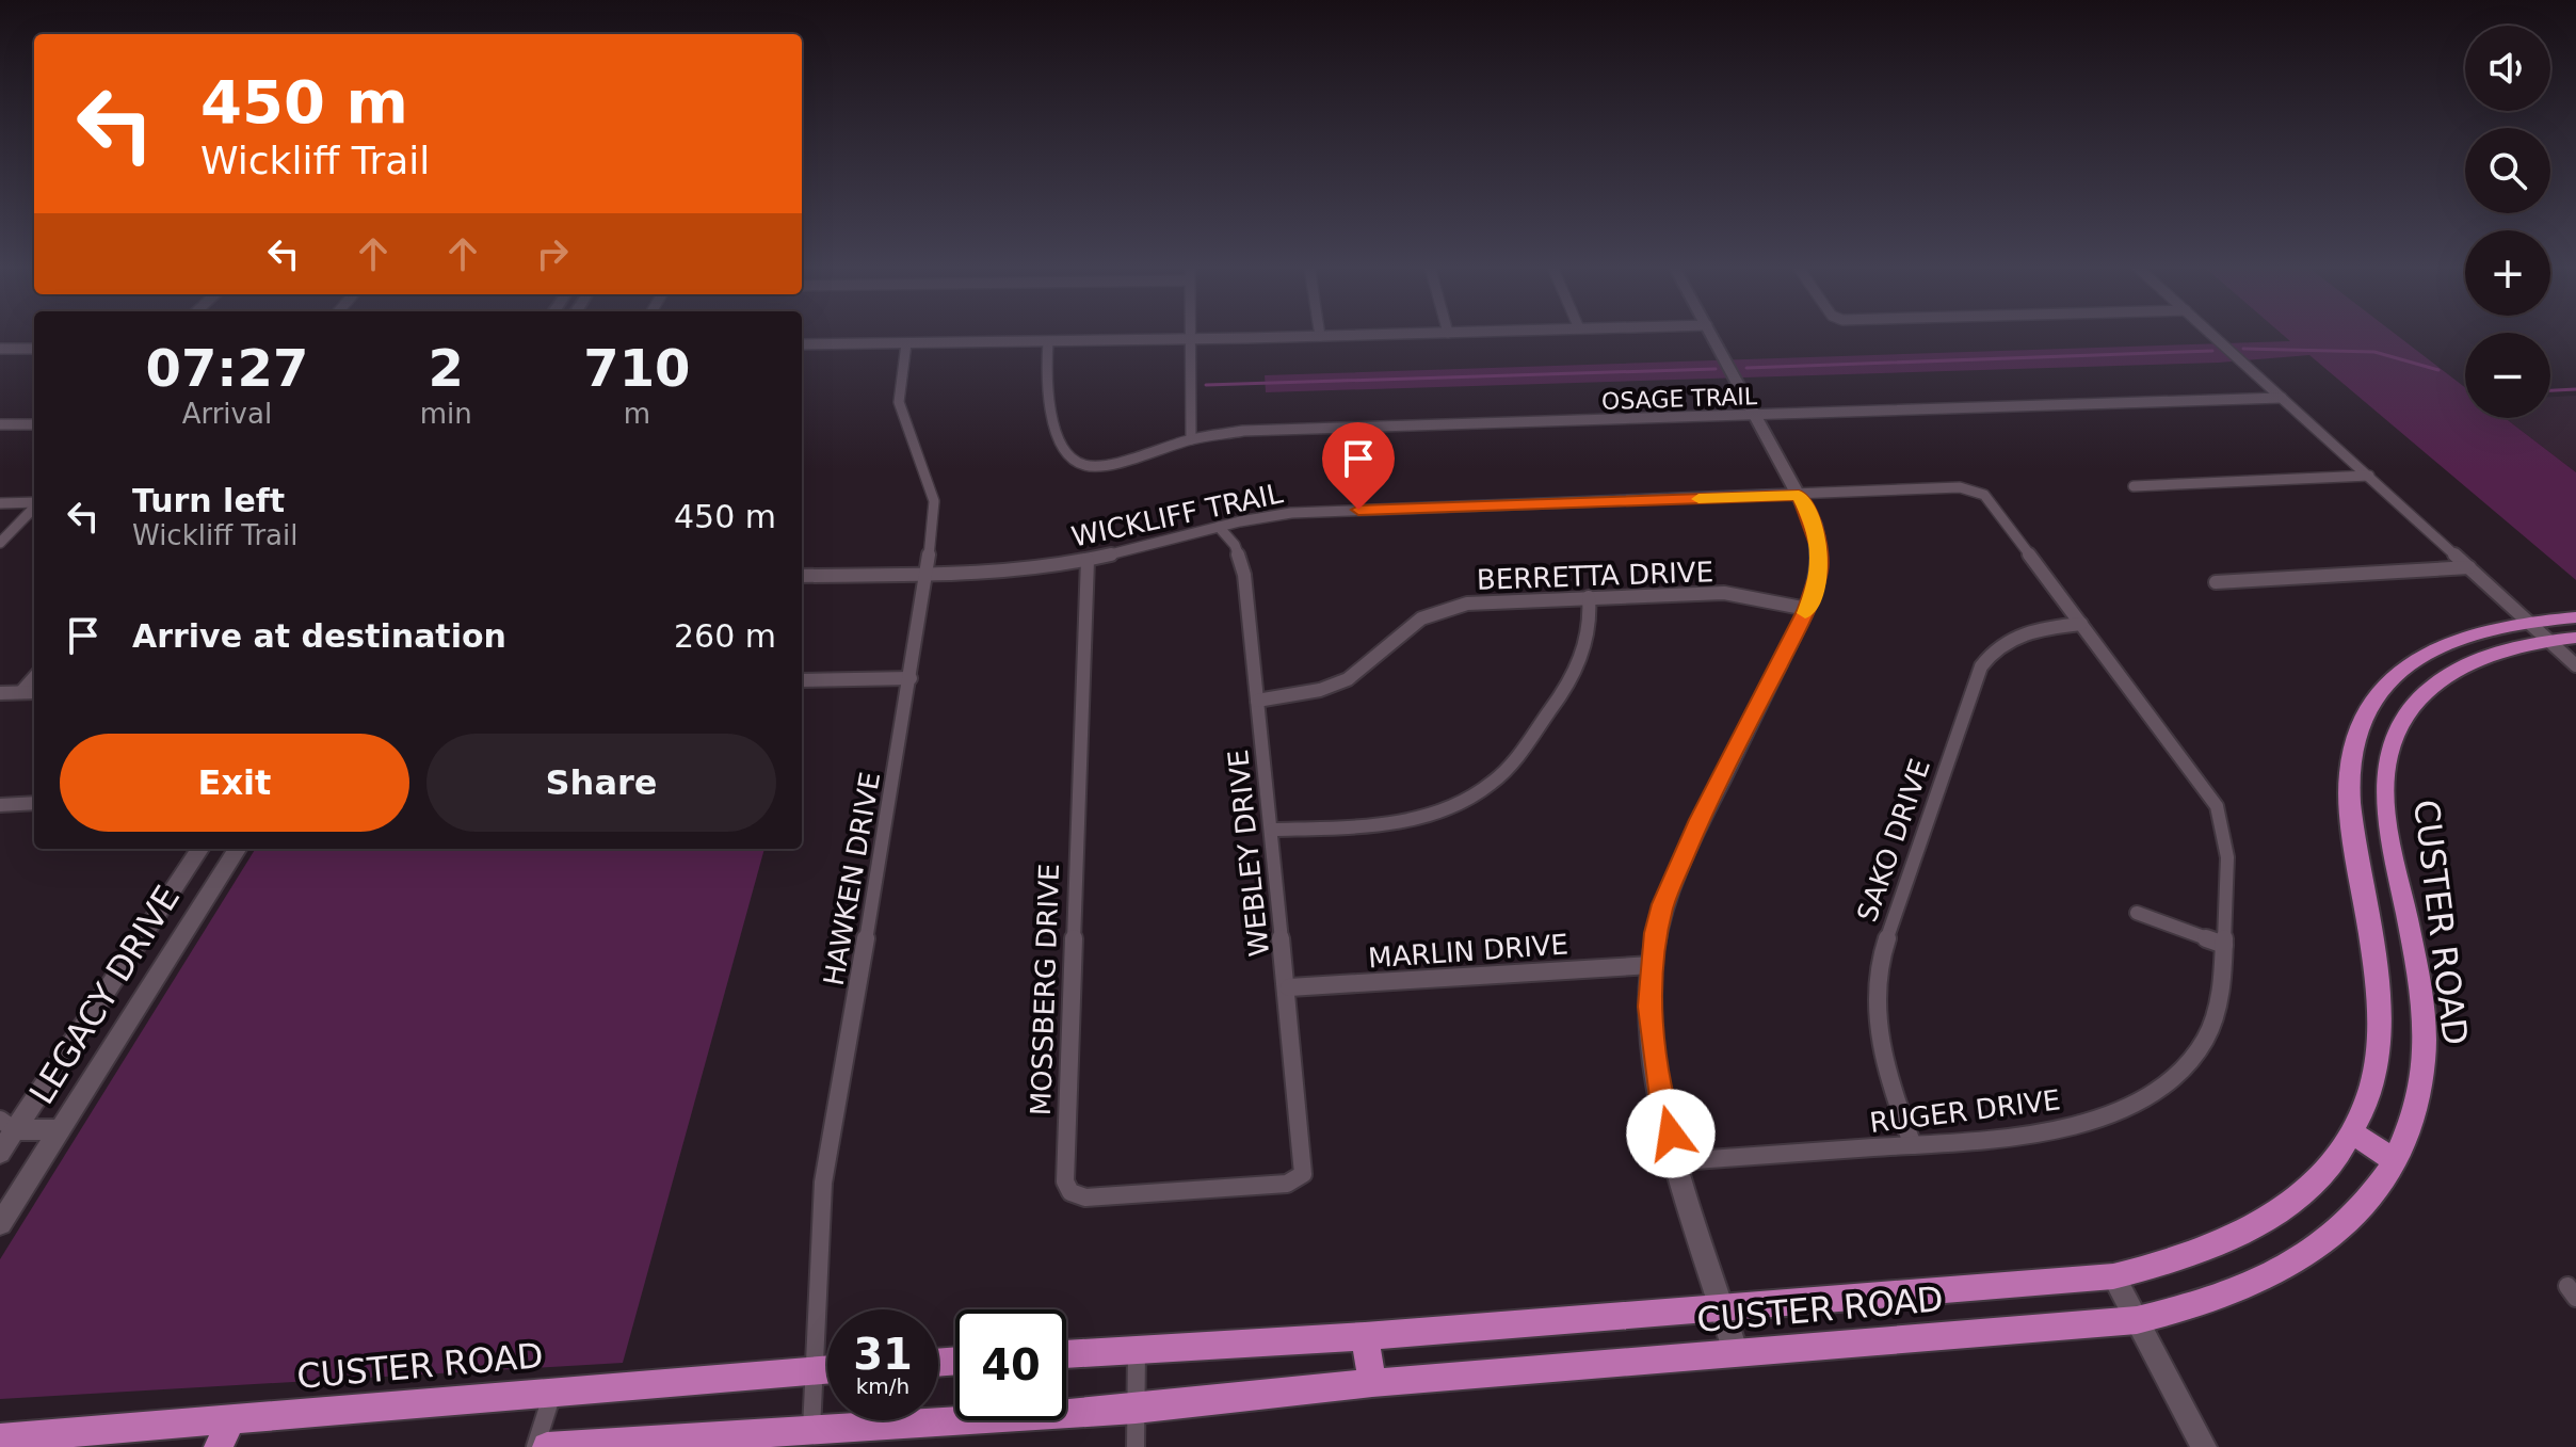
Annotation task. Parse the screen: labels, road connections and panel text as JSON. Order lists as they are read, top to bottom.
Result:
{
  "streets": {
    "main road": ["CUSTER ROAD"],
    "street": [
      "OSAGE TRAIL",
      "WICKLIFF TRAIL",
      "BERRETTA DRIVE",
      "SAKO DRIVE",
      "WEBLEY DRIVE",
      "HAWKEN DRIVE",
      "MARLIN DRIVE",
      "MOSSBERG DRIVE",
      "LEGACY DRIVE",
      "RUGER DRIVE"
    ]
  },
  "crossings": [
    ["WICKLIFF TRAIL", "WEBLEY DRIVE"],
    ["WICKLIFF TRAIL", "HAWKEN DRIVE"],
    ["WICKLIFF TRAIL", "MOSSBERG DRIVE"],
    ["WICKLIFF TRAIL", "RUGER DRIVE"],
    ["BERRETTA DRIVE", "WEBLEY DRIVE"],
    ["SAKO DRIVE", "RUGER DRIVE"],
    ["WEBLEY DRIVE", "MARLIN DRIVE"],
    ["WEBLEY DRIVE", "MOSSBERG DRIVE"],
    ["HAWKEN DRIVE", "CUSTER ROAD"]
  ],
  "page": {
    "map_buttons": ["+", "−"],
    "turn": ["450 m", "Wickliff Trail"],
    "eta": [
      "07:27",
      "Arrival",
      "2",
      "min",
      "710",
      "m"
    ],
    "list": [
      {
        "name": "Turn left",
        "note": "Wickliff Trail",
        "value": "450 m"
      },
      {
        "name": "Arrive at destination",
        "value": "260 m"
      }
    ],
    "buttons": ["Exit", "Share"],
    "speed": "31 km/h",
    "limit": "40"
  }
}
